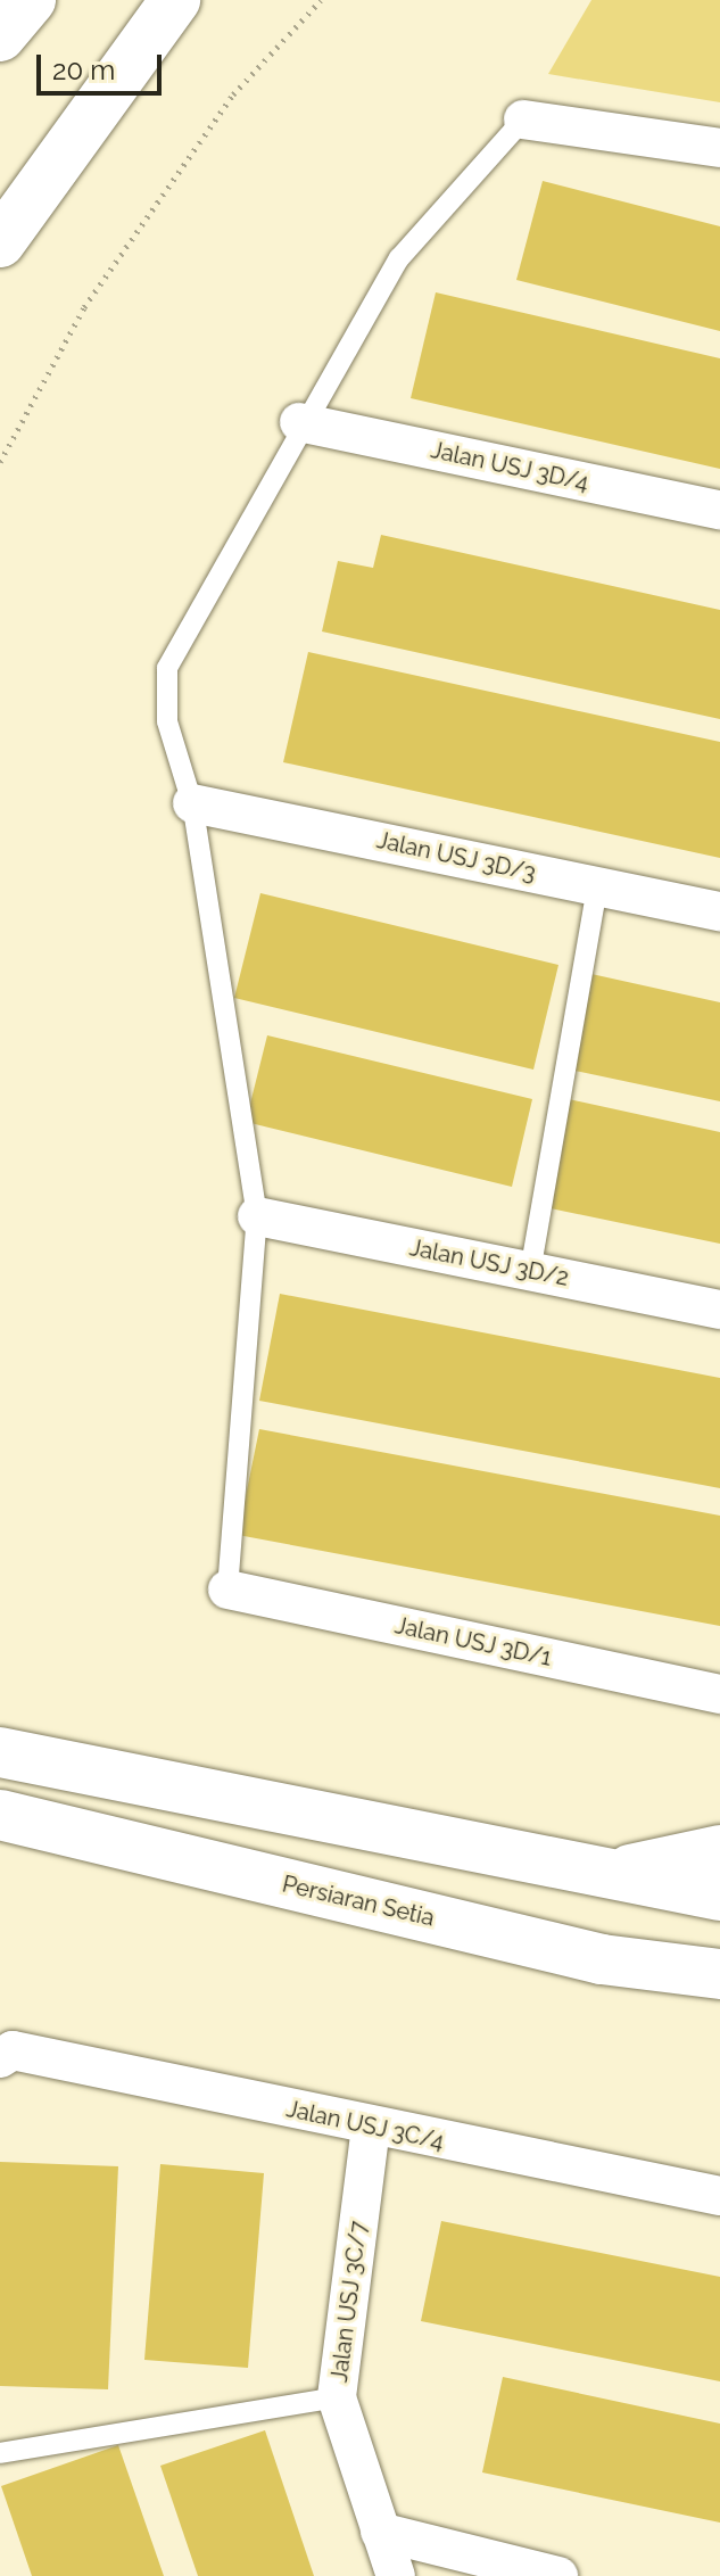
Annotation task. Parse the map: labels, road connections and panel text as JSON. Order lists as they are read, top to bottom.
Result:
{
  "streets": {
    "main road": ["Persiaran Setia"],
    "street": [
      "Jalan USJ 3D/4",
      "Jalan USJ 3D/3",
      "Jalan USJ 3D/2",
      "Jalan USJ 3D/1",
      "Jalan USJ 3C/4",
      "Jalan USJ 3C/7"
    ]
  },
  "crossings": [
    ["Jalan USJ 3C/4", "Jalan USJ 3C/7"]
  ],
  "scale_bar": "20 m"
}
